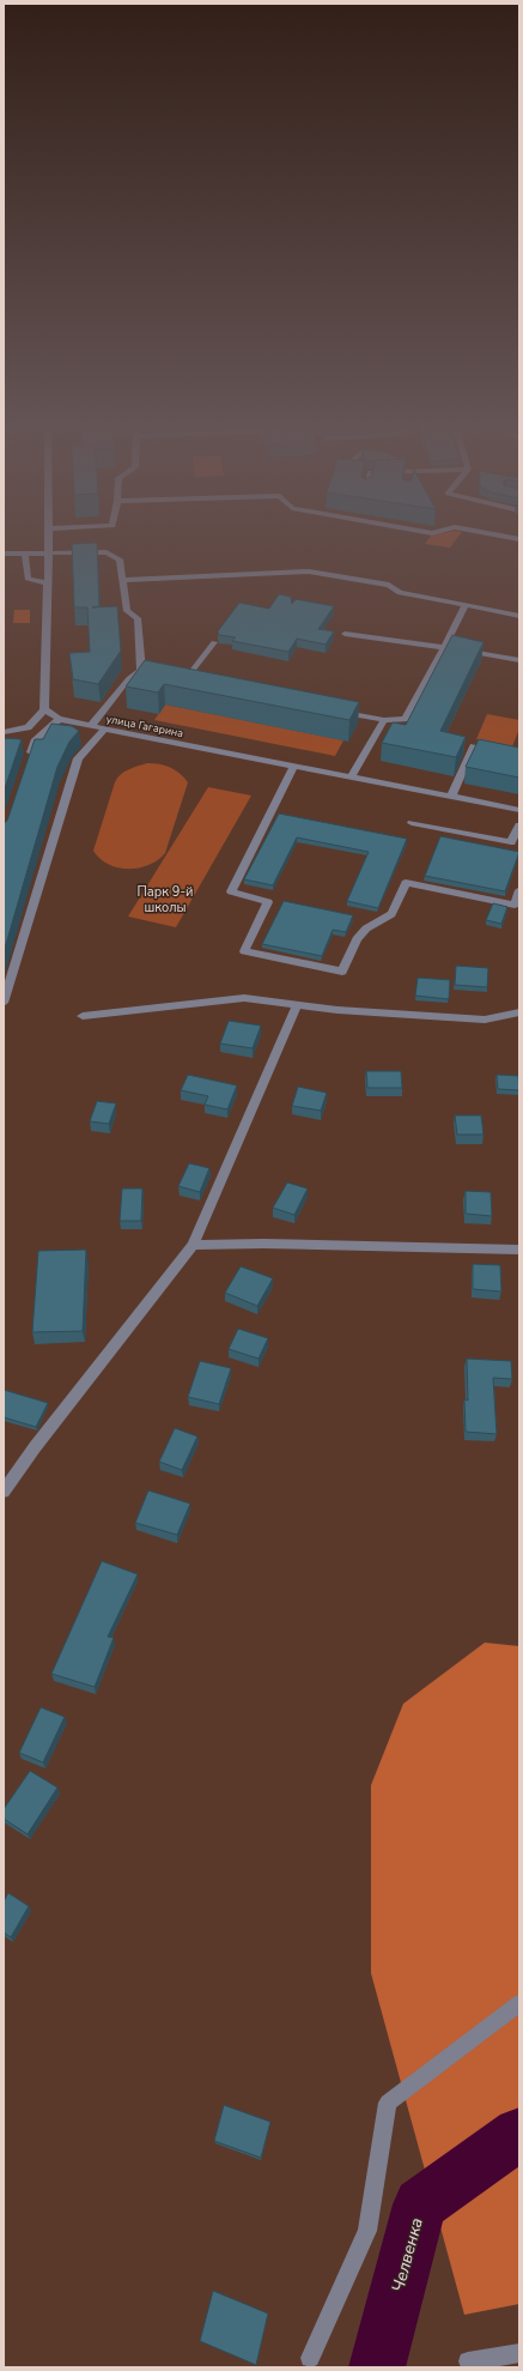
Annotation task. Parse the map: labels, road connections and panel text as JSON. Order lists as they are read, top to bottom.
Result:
{
  "streets": {
    "street": ["улица Гагарина"]
  },
  "water": ["Челвенка"],
  "parks": ["Парк 9-й школы"]
}
